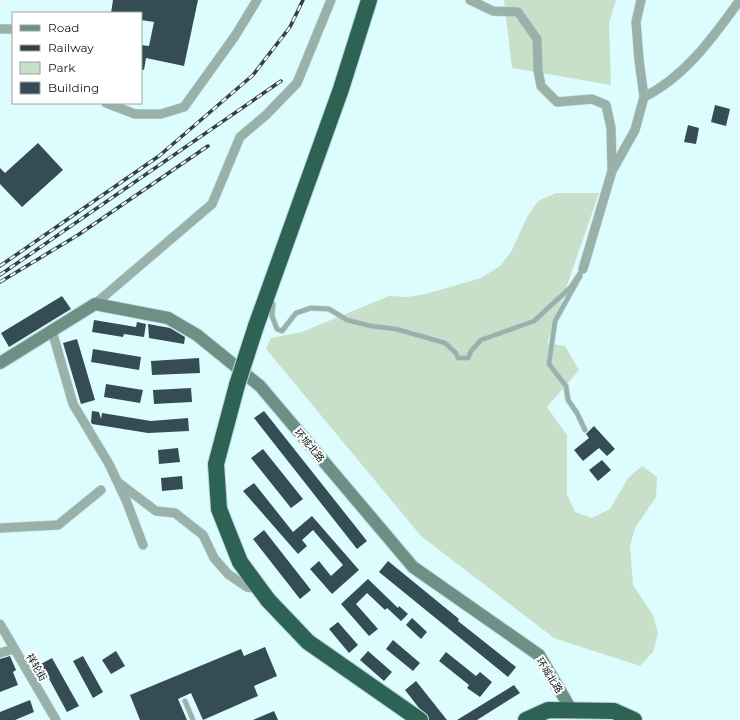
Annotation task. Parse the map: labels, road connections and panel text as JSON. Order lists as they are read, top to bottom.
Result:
{
  "streets": {
    "street": ["环城北路", "祥轮街"]
  },
  "legend": [
    "Road",
    "Railway",
    "Park",
    "Building"
  ]
}
